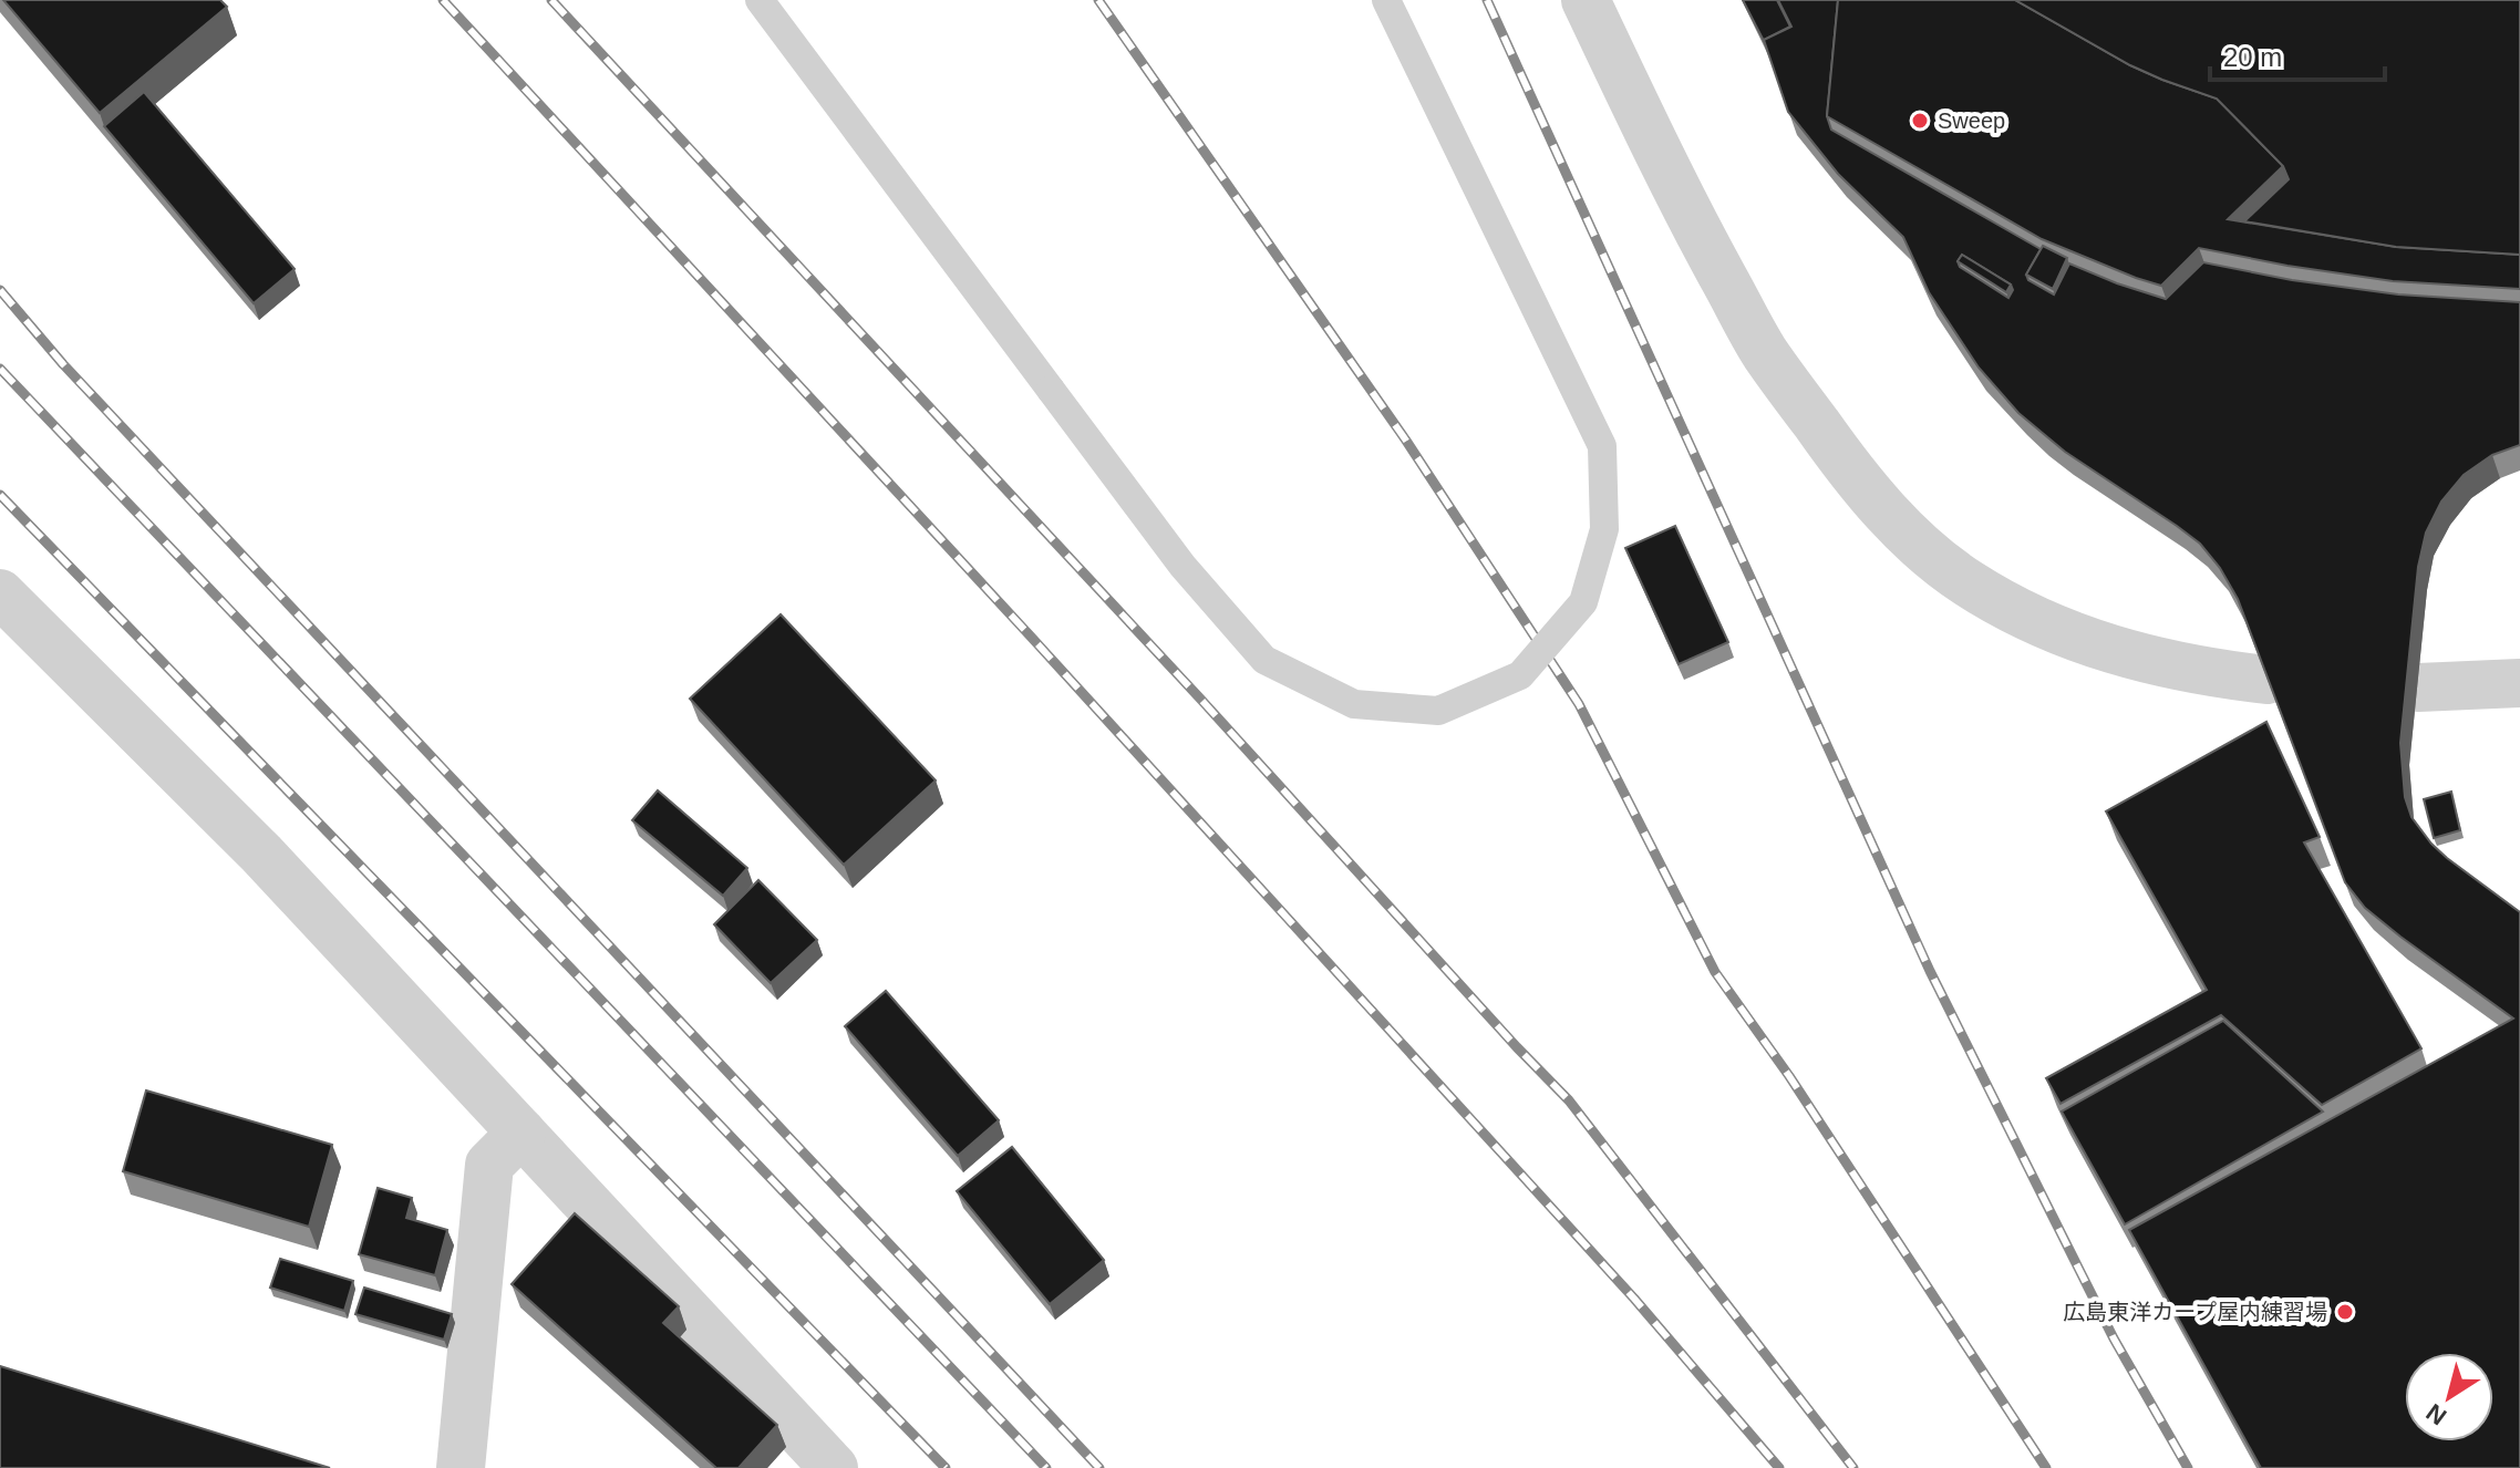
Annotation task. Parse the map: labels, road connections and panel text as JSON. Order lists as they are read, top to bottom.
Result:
{
  "places": ["Sweep", "広島東洋カープ屋内練習場"],
  "scale_bar": "20 m",
  "north": "bottom left"
}
